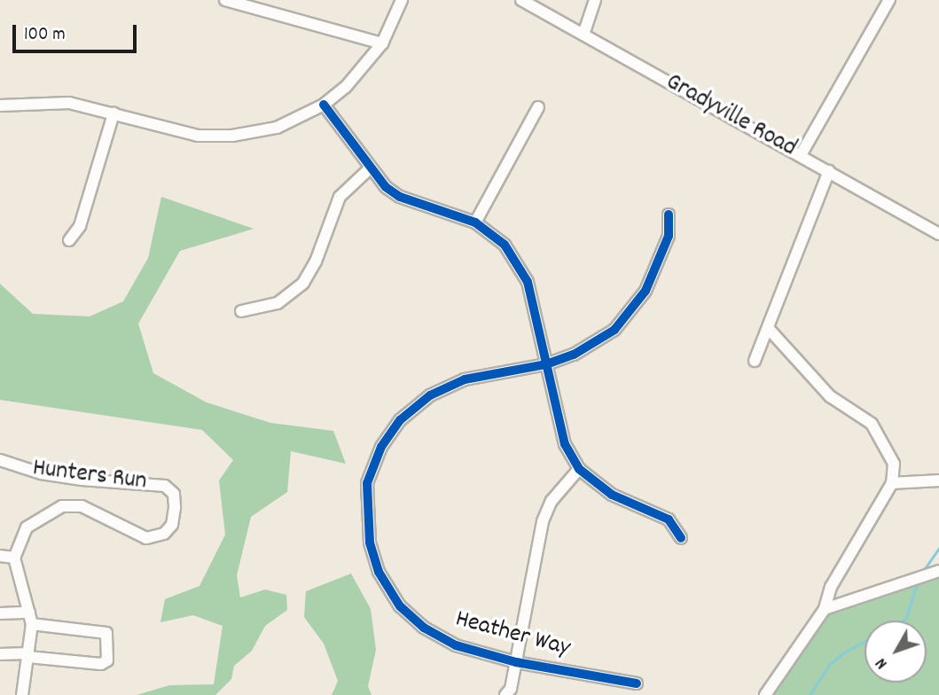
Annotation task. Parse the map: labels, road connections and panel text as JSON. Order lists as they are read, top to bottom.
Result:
{
  "streets": {
    "street": ["Gradyville Road", "Hunters Run", "Heather Way"]
  },
  "scale_bar": "100 m",
  "north": "bottom left"
}
